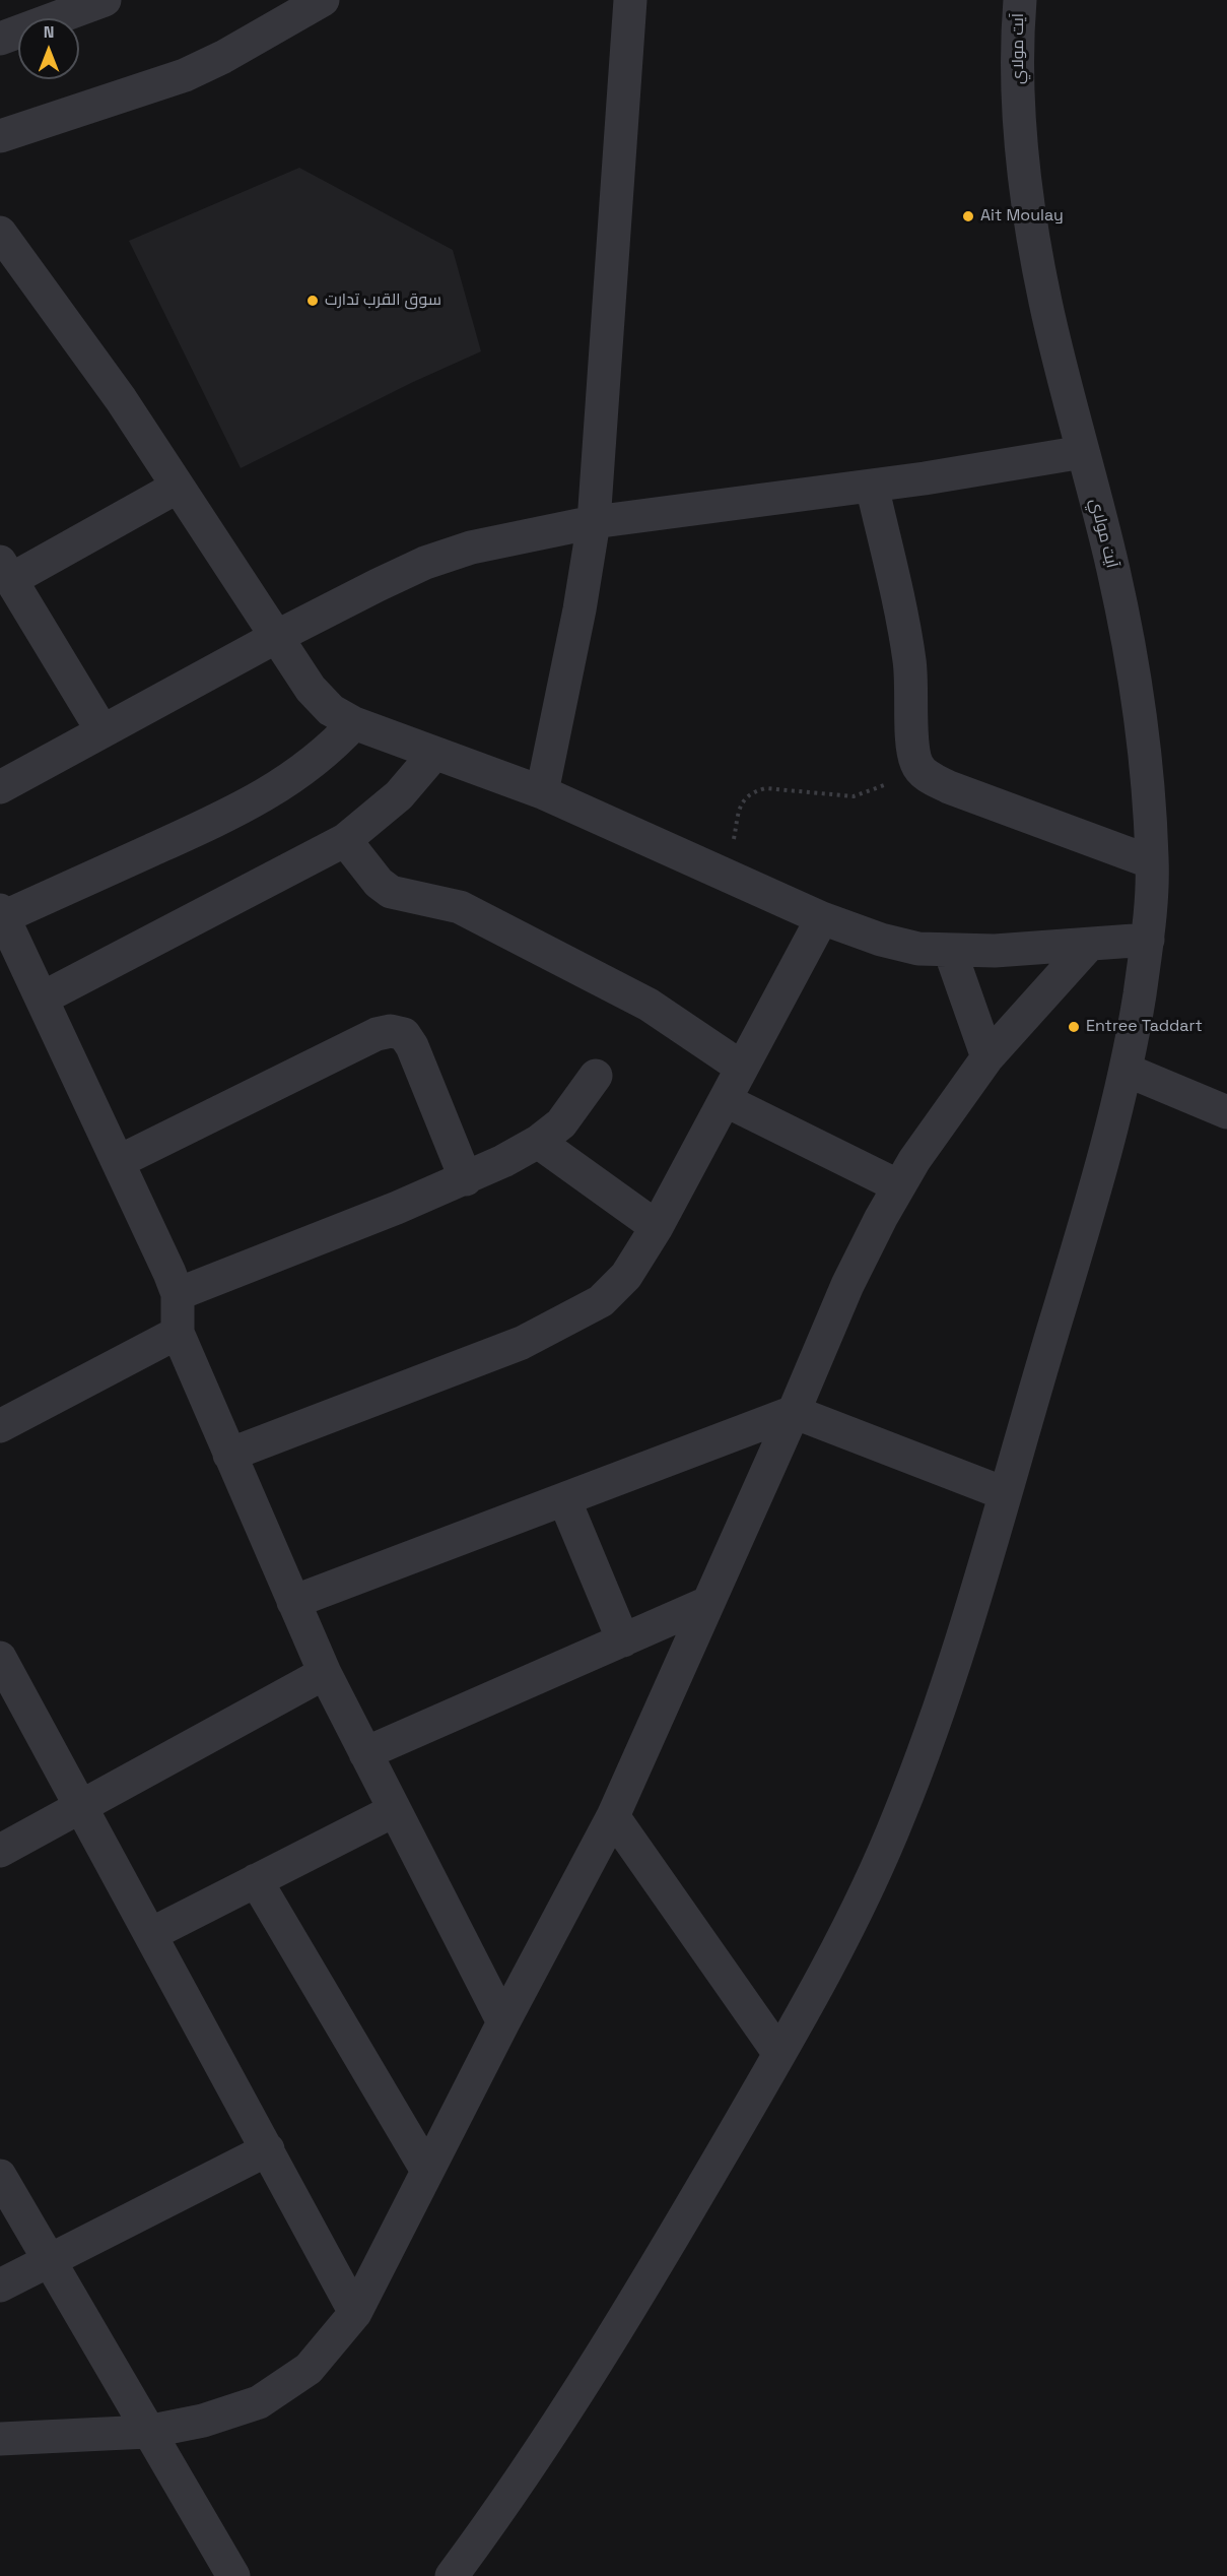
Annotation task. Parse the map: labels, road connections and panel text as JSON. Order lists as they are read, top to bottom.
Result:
{
  "streets": {
    "street": ["آيت مولاي"]
  },
  "places": ["Ait Moulay", "سوق القرب تدارت", "Entree Taddart"],
  "north": "top"
}
